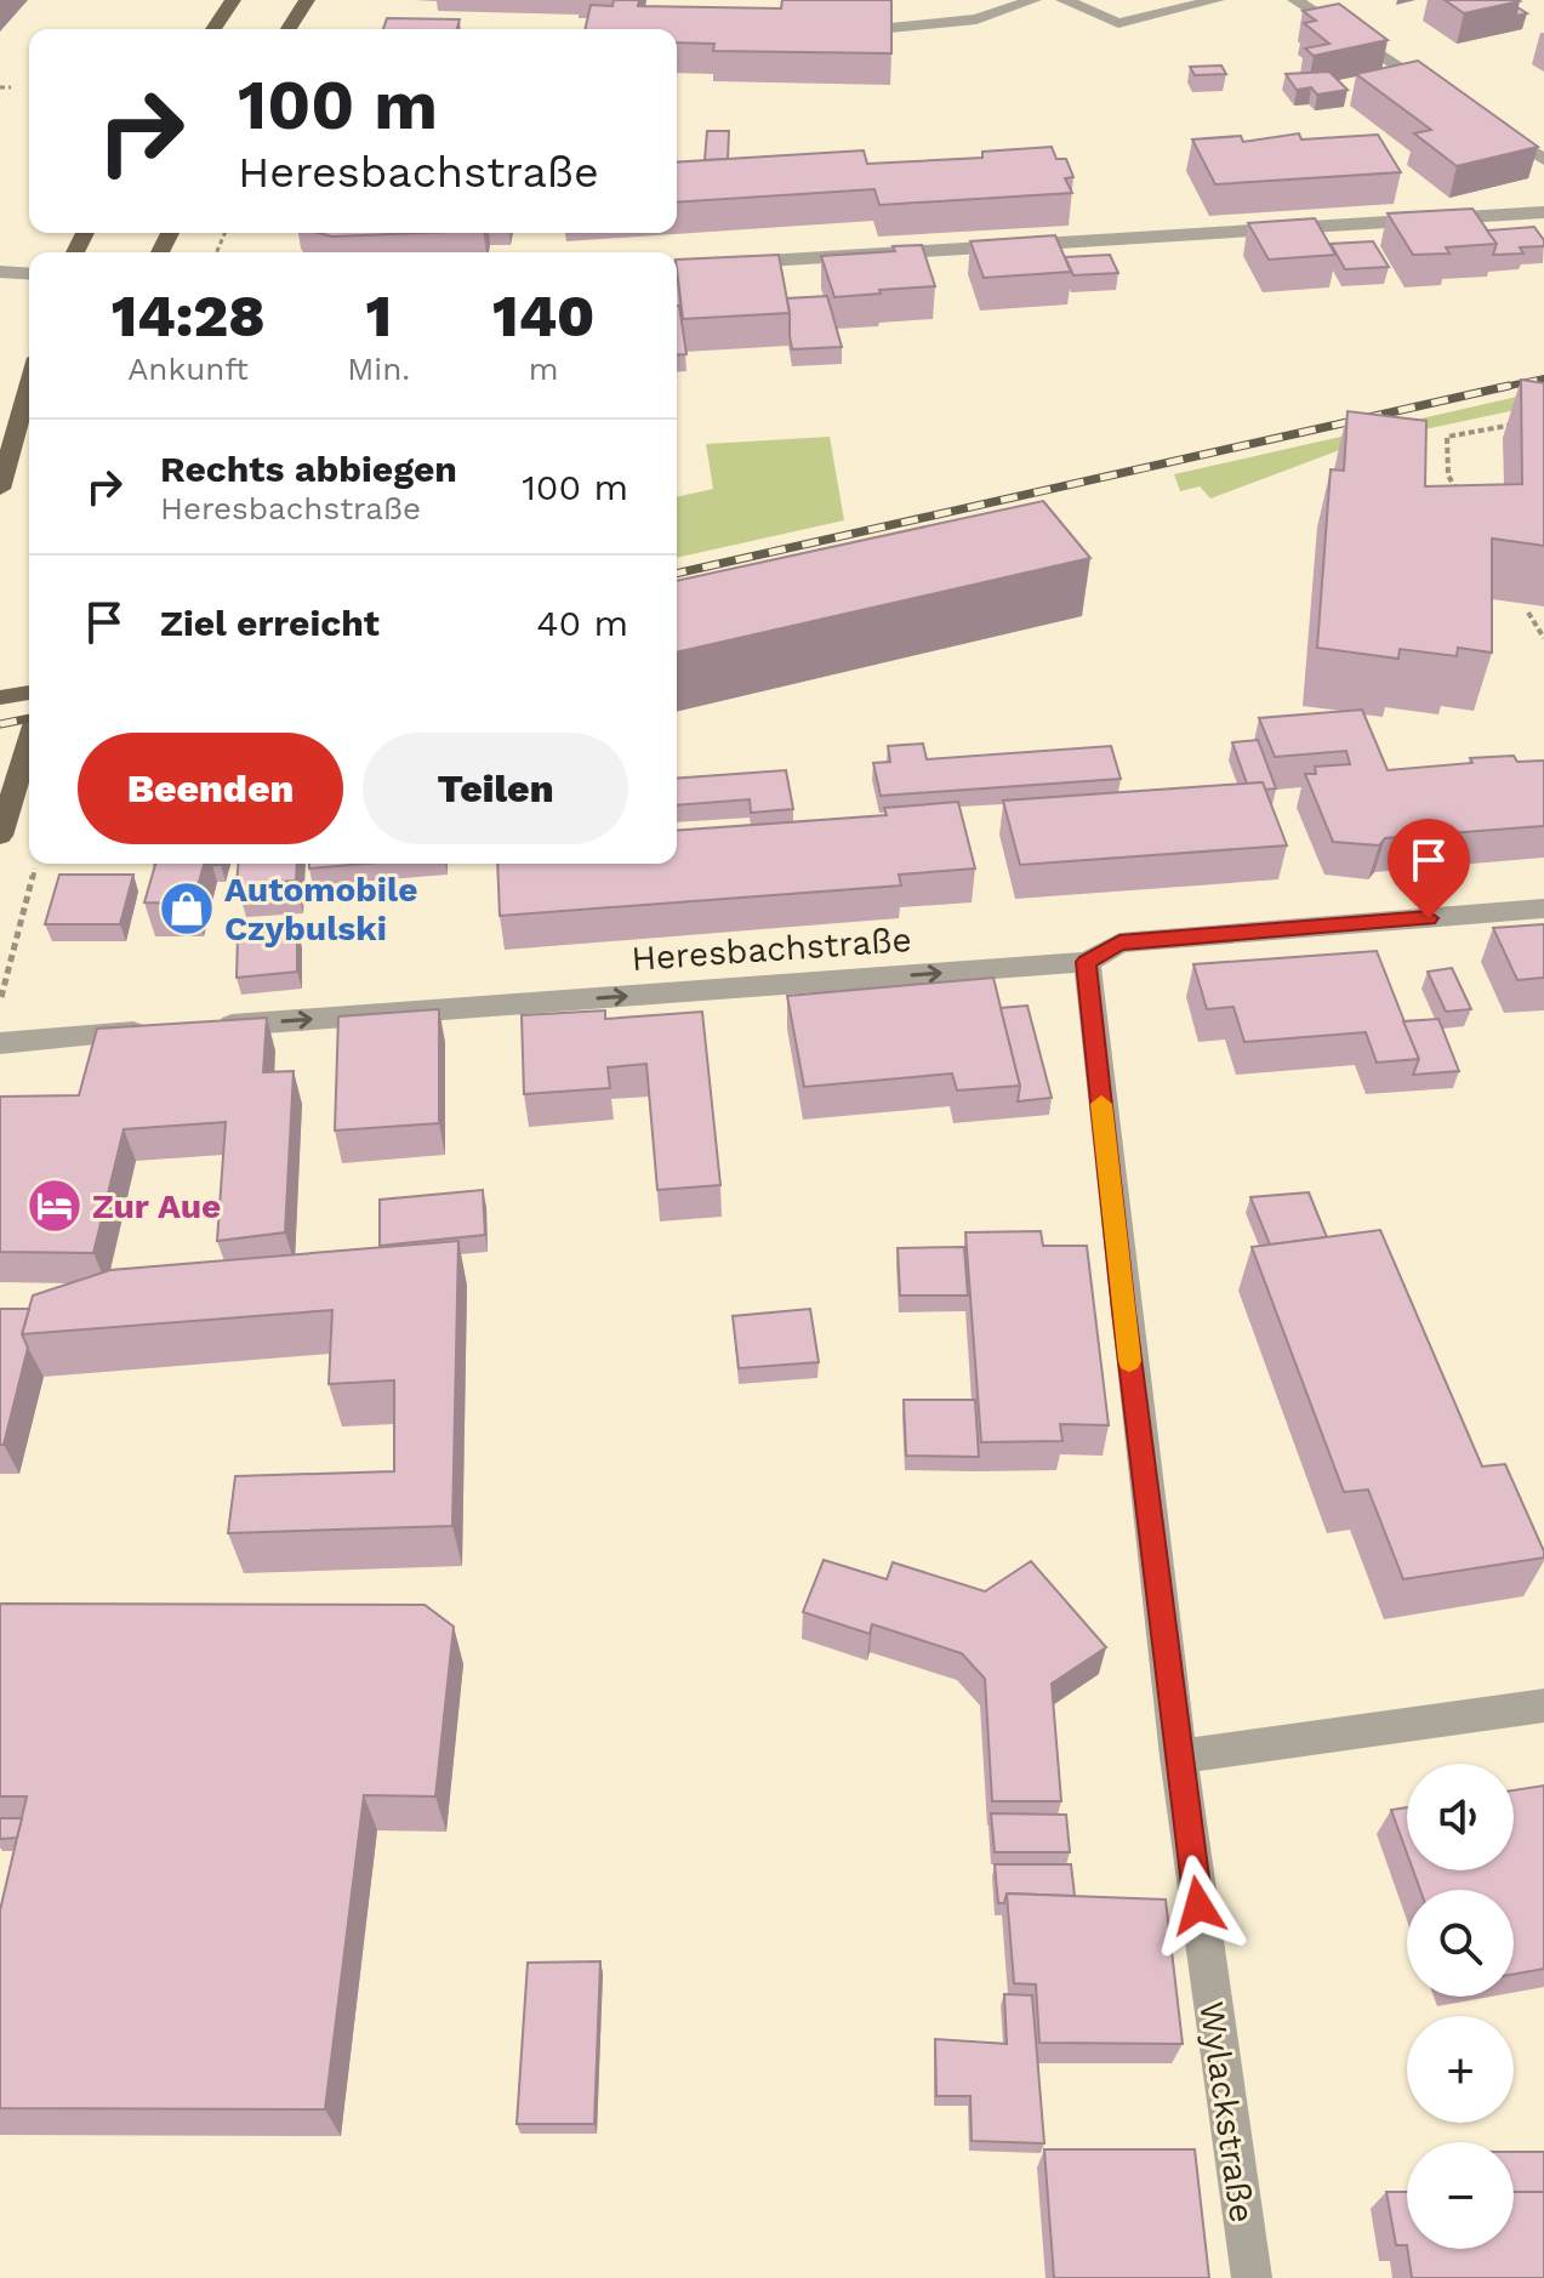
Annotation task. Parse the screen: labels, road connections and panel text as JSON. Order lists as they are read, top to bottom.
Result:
{
  "streets": {
    "street": ["Heresbachstraße", "Wylackstraße"]
  },
  "crossings": [
    ["Heresbachstraße", "Wylackstraße"]
  ],
  "one_way": ["Heresbachstraße"],
  "places": {
    "shop": ["Automobile Czybulski"],
    "hotel": ["Zur Aue"]
  },
  "page": {
    "turn": ["100 m", "Heresbachstraße"],
    "eta": [
      "14:28",
      "Ankunft",
      "1",
      "Min.",
      "140",
      "m"
    ],
    "list": [
      {
        "name": "Rechts abbiegen",
        "note": "Heresbachstraße",
        "value": "100 m"
      },
      {
        "name": "Ziel erreicht",
        "value": "40 m"
      }
    ],
    "buttons": ["Beenden", "Teilen"],
    "map_buttons": ["+", "−"]
  }
}
